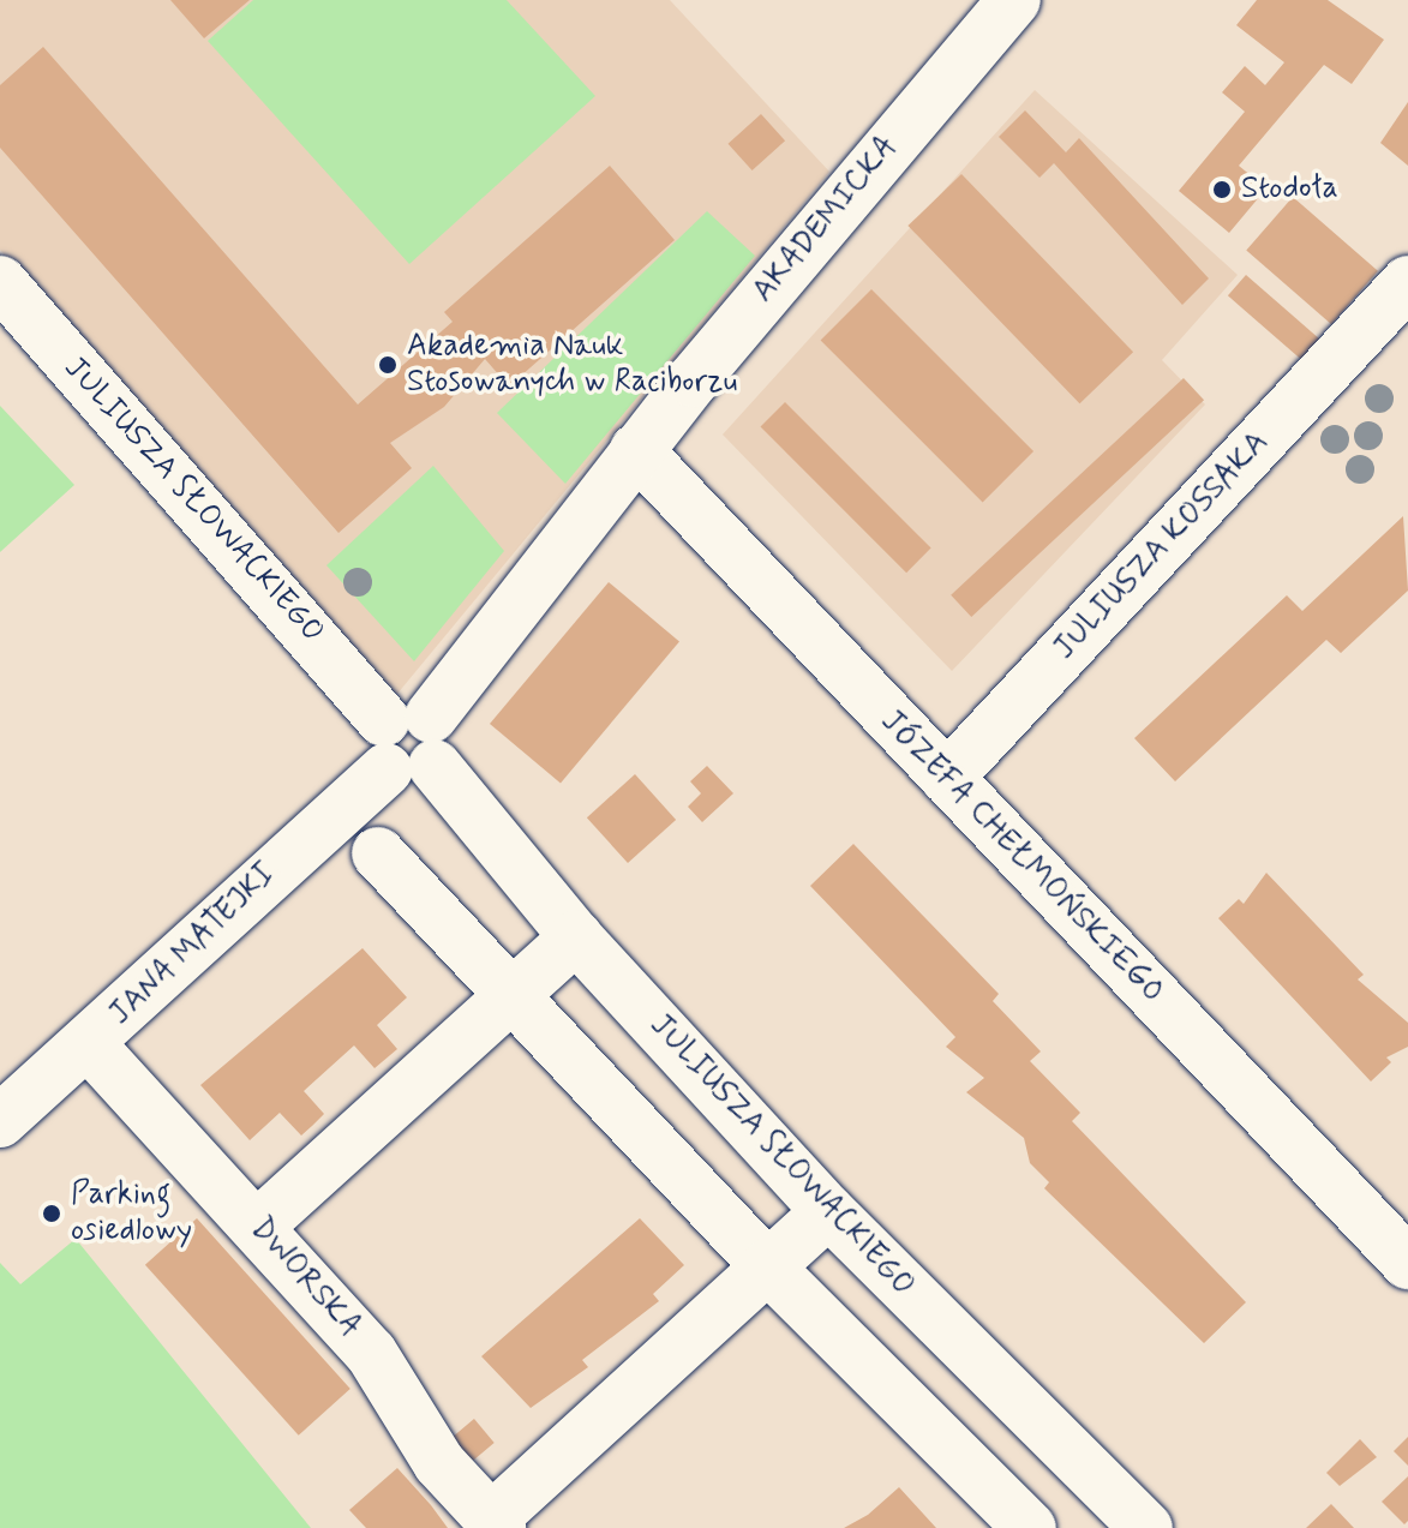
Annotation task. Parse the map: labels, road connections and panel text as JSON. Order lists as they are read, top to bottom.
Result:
{
  "streets": {
    "street": [
      "AKADEMICKA",
      "JULIUSZA SŁOWACKIEGO",
      "JULIUSZA KOSSAKA",
      "JÓZEFA CHEŁMOŃSKIEGO",
      "JANA MATEJKI",
      "DWORSKA"
    ]
  },
  "crossings": [
    ["AKADEMICKA", "JULIUSZA SŁOWACKIEGO"],
    ["AKADEMICKA", "JÓZEFA CHEŁMOŃSKIEGO"],
    ["AKADEMICKA", "JANA MATEJKI"],
    ["JULIUSZA SŁOWACKIEGO", "JANA MATEJKI"],
    ["JULIUSZA KOSSAKA", "JÓZEFA CHEŁMOŃSKIEGO"],
    ["JANA MATEJKI", "DWORSKA"]
  ],
  "places": ["Stodoła", "Akademia Nauk Stosowanych w Raciborzu", "Parking osiedlowy"]
}
